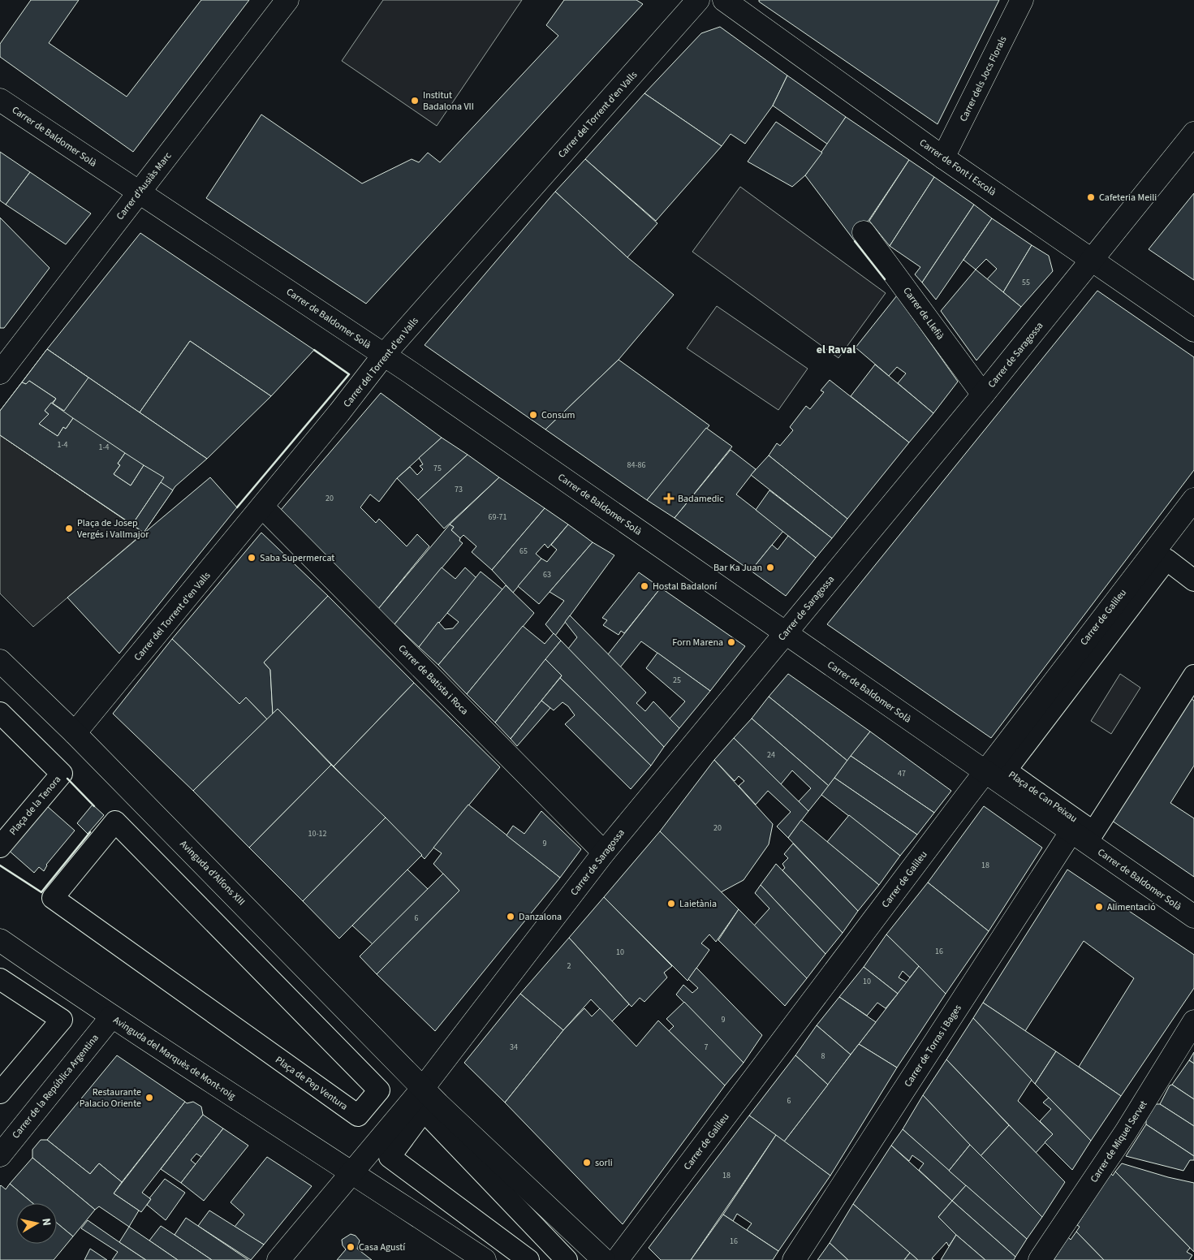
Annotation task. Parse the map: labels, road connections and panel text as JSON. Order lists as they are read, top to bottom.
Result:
{
  "streets": {
    "street": [
      "Carrer dels Jocs Florals",
      "Carrer del Torrent d'en Valls",
      "Carrer de Baldomer Solà",
      "Carrer de Font i Escolà",
      "Carrer d'Ausiàs Marc",
      "Carrer de Llefià",
      "Carrer de Saragossa",
      "Carrer de Galileu",
      "Carrer de Batista i Roca",
      "Plaça de Can Peixau",
      "Plaça de la Tenora",
      "Avinguda d'Alfons XIII",
      "Carrer de Torras i Bages",
      "Avinguda del Marquès de Mont-roig",
      "Plaça de Pep Ventura",
      "Carrer de la República Argentina",
      "Carrer de Miquel Servet"
    ]
  },
  "crossings": [
    ["Carrer dels Jocs Florals", "Carrer de Font i Escolà"],
    ["Carrer del Torrent d'en Valls", "Carrer de Baldomer Solà"],
    ["Carrer del Torrent d'en Valls", "Carrer de Batista i Roca"],
    ["Carrer del Torrent d'en Valls", "Avinguda d'Alfons XIII"],
    ["Carrer de Baldomer Solà", "Carrer d'Ausiàs Marc"],
    ["Carrer de Baldomer Solà", "Carrer de Saragossa"],
    ["Carrer de Baldomer Solà", "Carrer de Galileu"],
    ["Carrer de Baldomer Solà", "Carrer de Torras i Bages"],
    ["Carrer de Font i Escolà", "Carrer de Saragossa"],
    ["Carrer de Llefià", "Carrer de Saragossa"],
    ["Carrer de Saragossa", "Carrer de Batista i Roca"],
    ["Carrer de Saragossa", "Avinguda d'Alfons XIII"],
    ["Avinguda del Marquès de Mont-roig", "Carrer de la República Argentina"]
  ],
  "districts": ["el Raval"],
  "places": {
    "other": [
      "Institut Badalona VII",
      "Cafeteria Meili",
      "Consum",
      "Plaça de Josep Vergés i Vallmajor",
      "Saba Supermercat",
      "Bar Ka Juan",
      "Hostal Badaloní",
      "Forn Marena",
      "Laietània",
      "Alimentació",
      "Danzalona",
      "Restaurante Palacio Oriente",
      "sorli",
      "Casa Agustí"
    ],
    "health": ["Badamedic"]
  },
  "house_numbers": [
    "55",
    "1-4",
    "1-4",
    "84-86",
    "75",
    "73",
    "20",
    "69-71",
    "65",
    "63",
    "25",
    "24",
    "47",
    "20",
    "10-12",
    "9",
    "18",
    "6",
    "16",
    "10",
    "2",
    "10",
    "9",
    "34",
    "7",
    "8",
    "6",
    "18",
    "16"
  ],
  "north": "right"
}
